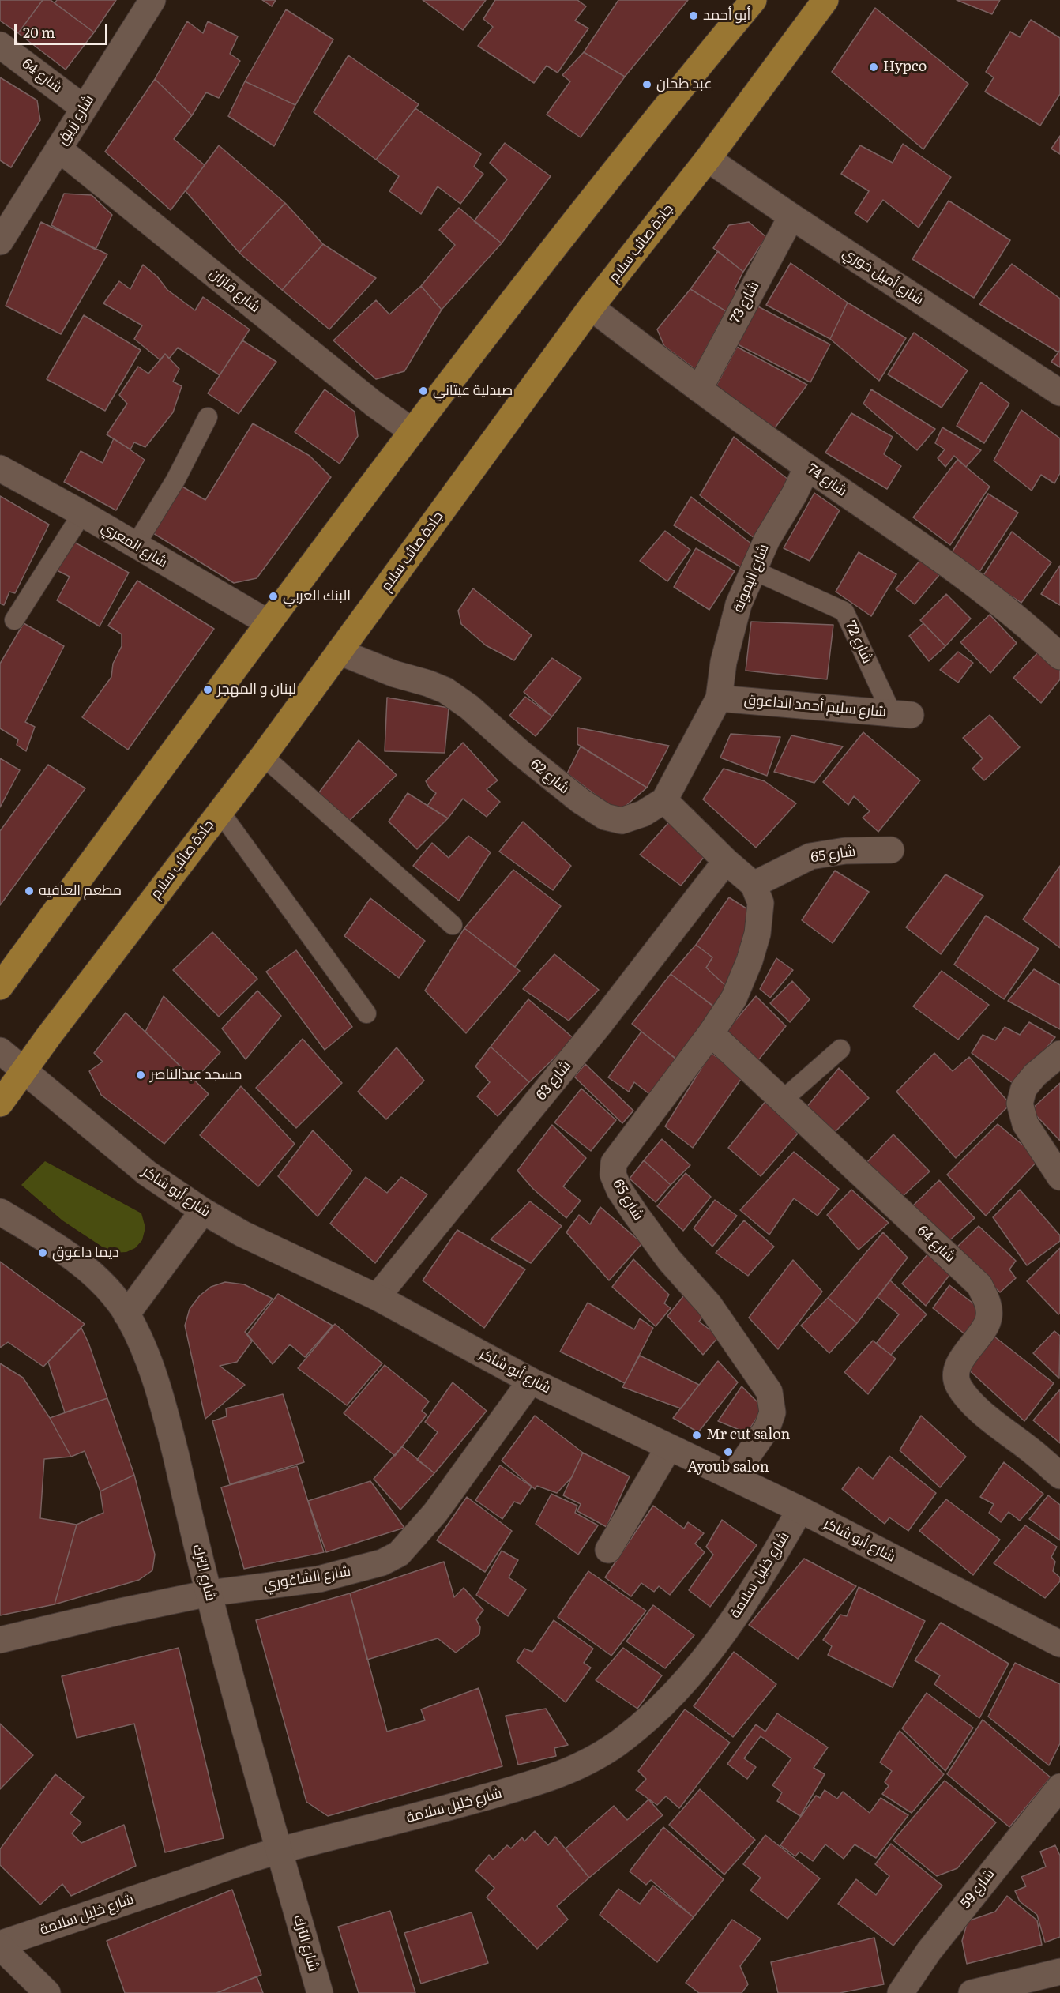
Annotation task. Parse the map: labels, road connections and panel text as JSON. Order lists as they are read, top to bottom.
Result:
{
  "streets": {
    "highway": ["جادة صائب سلام"],
    "street": [
      "شارع 64",
      "شارع زريق",
      "شارع أميل خوري",
      "شارع قازان",
      "شارع 73",
      "شارع 74",
      "شارع المعري",
      "شارع اليمونة",
      "شارع 72",
      "شارع سليم أحمد الداعوق",
      "شارع 62",
      "شارع 65",
      "شارع 63",
      "شارع أبو شاكر",
      "شارع الترك",
      "شارع خليل سلامة",
      "شارع الشاغوري",
      "شارع 59"
    ]
  },
  "crossings": [
    ["شارع 64", "شارع زريق"],
    ["شارع 64", "شارع 65"],
    ["شارع زريق", "شارع قازان"],
    ["جادة صائب سلام", "شارع أميل خوري"],
    ["جادة صائب سلام", "شارع 74"],
    ["جادة صائب سلام", "شارع 62"],
    ["جادة صائب سلام", "شارع أبو شاكر"],
    ["شارع أميل خوري", "شارع 73"],
    ["شارع 73", "شارع 74"],
    ["شارع 74", "شارع اليمونة"],
    ["شارع اليمونة", "شارع 72"],
    ["شارع اليمونة", "شارع سليم أحمد الداعوق"],
    ["شارع اليمونة", "شارع 62"],
    ["شارع 72", "شارع سليم أحمد الداعوق"],
    ["شارع سليم أحمد الداعوق", "شارع 62"],
    ["شارع 65", "شارع أبو شاكر"],
    ["شارع 63", "شارع أبو شاكر"],
    ["شارع أبو شاكر", "شارع خليل سلامة"],
    ["شارع أبو شاكر", "شارع الشاغوري"],
    ["شارع الترك", "شارع خليل سلامة"],
    ["شارع الترك", "شارع الشاغوري"]
  ],
  "places": [
    "أبو أحمد",
    "Hypco",
    "عبد طحان",
    "صيدلية عيتاني",
    "البنك العربي",
    "لبنان و المهجر",
    "مطعم العافيه",
    "مسجد عبدالناصر",
    "ديما داعوق",
    "Mr cut salon",
    "Ayoub salon"
  ],
  "scale_bar": "20 m"
}
